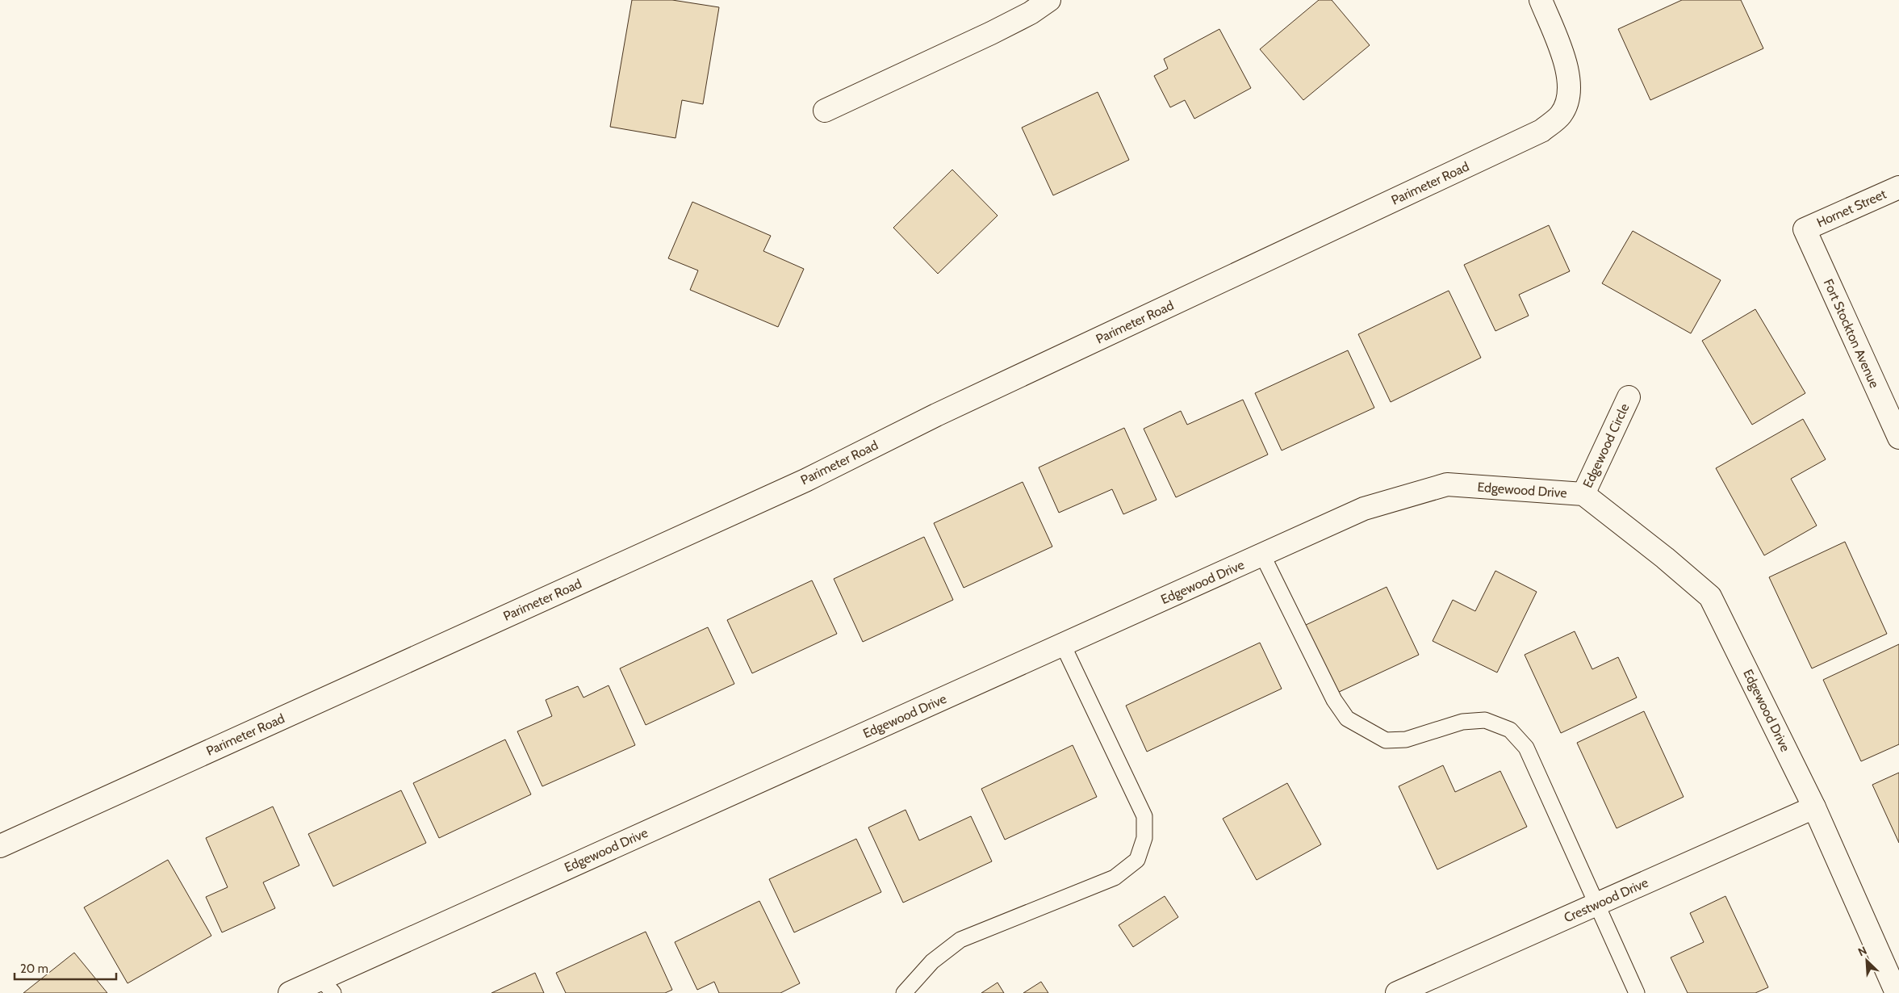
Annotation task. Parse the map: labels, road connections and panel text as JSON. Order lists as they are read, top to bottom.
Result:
{
  "streets": {
    "street": [
      "Parimeter Road",
      "Hornet Street",
      "Fort Stockton Avenue",
      "Edgewood Circle",
      "Edgewood Drive",
      "Crestwood Drive"
    ]
  },
  "crossings": [
    ["Hornet Street", "Fort Stockton Avenue"],
    ["Edgewood Circle", "Edgewood Drive"],
    ["Edgewood Drive", "Crestwood Drive"]
  ],
  "scale_bar": "20 m",
  "north": "top left"
}
